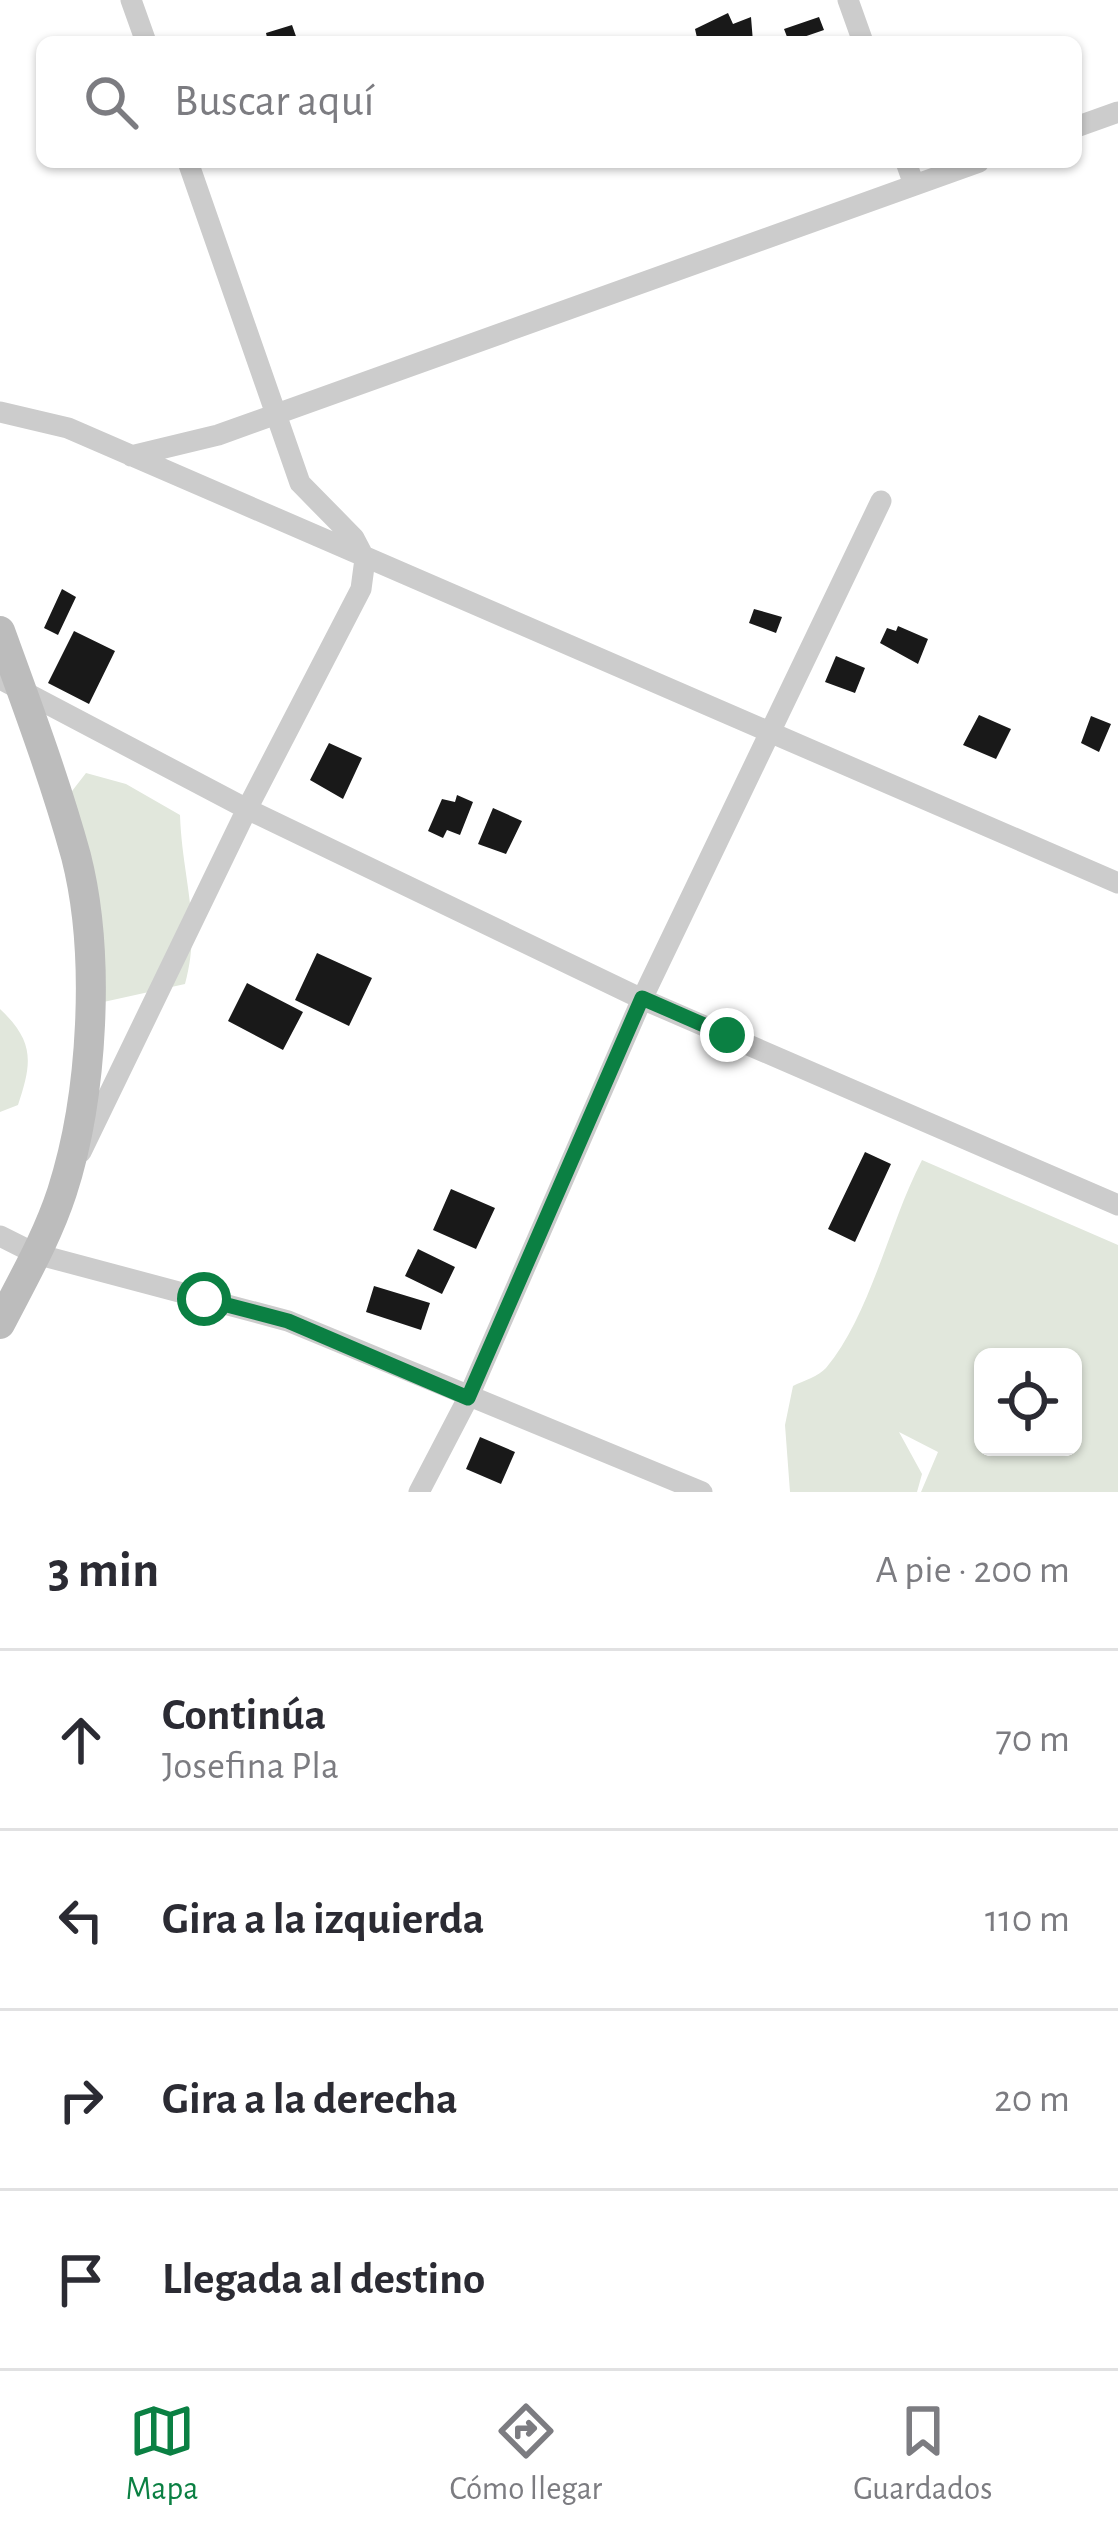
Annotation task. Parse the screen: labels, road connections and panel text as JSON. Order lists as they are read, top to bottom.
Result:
{
  "page": {
    "search": "Buscar aquí",
    "heading": ["3 min", "A pie · 200 m"],
    "list": [
      ["Continúa", "Josefina Pla", "70 m"],
      ["Gira a la izquierda", "110 m"],
      ["Gira a la derecha", "20 m"],
      "Llegada al destino"
    ],
    "nav": ["Mapa", "Cómo llegar", "Guardados"]
  }
}
